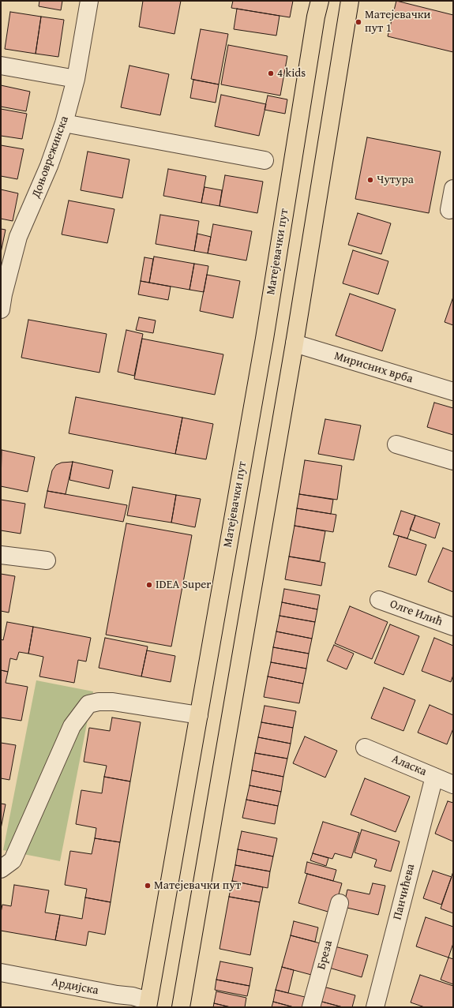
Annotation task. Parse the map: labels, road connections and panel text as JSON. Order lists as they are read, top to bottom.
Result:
{
  "streets": {
    "main road": ["Матејевачки пут"],
    "street": [
      "Доњоврежинска",
      "Мирисних врба",
      "Олге Илић",
      "Аласка",
      "Панчићева",
      "Бреза",
      "Ардијска"
    ]
  },
  "crossings": [
    ["Матејевачки пут", "Ардијска"],
    ["Аласка", "Панчићева"]
  ],
  "places": [
    "Матејевачки пут 1",
    "4 kids",
    "Чутура",
    "IDEA Super",
    "Матејевачки пут"
  ]
}
